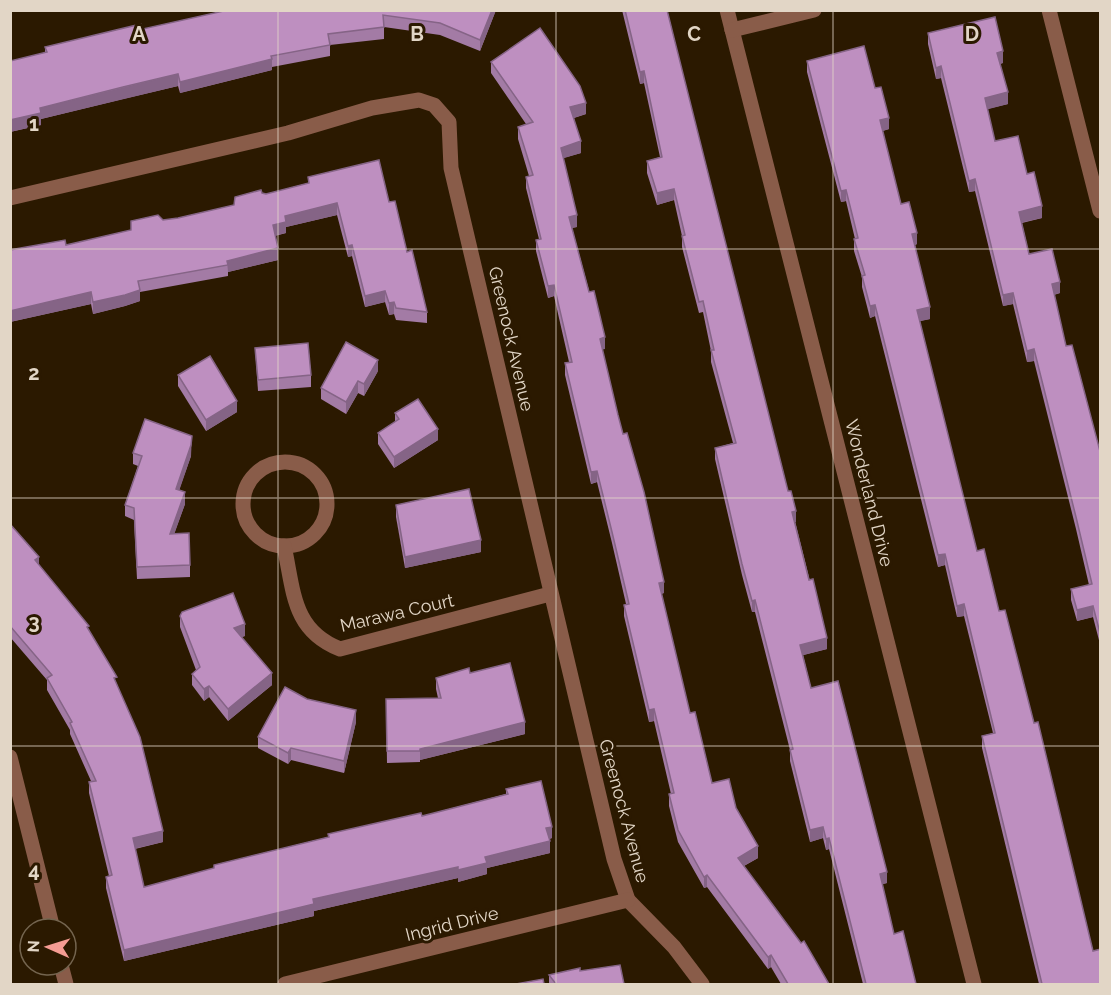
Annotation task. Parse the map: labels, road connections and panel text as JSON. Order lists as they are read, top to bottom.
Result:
{
  "streets": {
    "street": [
      "Greenock Avenue",
      "Wonderland Drive",
      "Marawa Court",
      "Ingrid Drive"
    ]
  },
  "crossings": [
    ["Greenock Avenue", "Marawa Court"],
    ["Greenock Avenue", "Ingrid Drive"]
  ],
  "north": "left",
  "grid": {
    "columns": [
      "A",
      "B",
      "C",
      "D"
    ],
    "rows": [
      "1",
      "2",
      "3",
      "4"
    ]
  }
}
